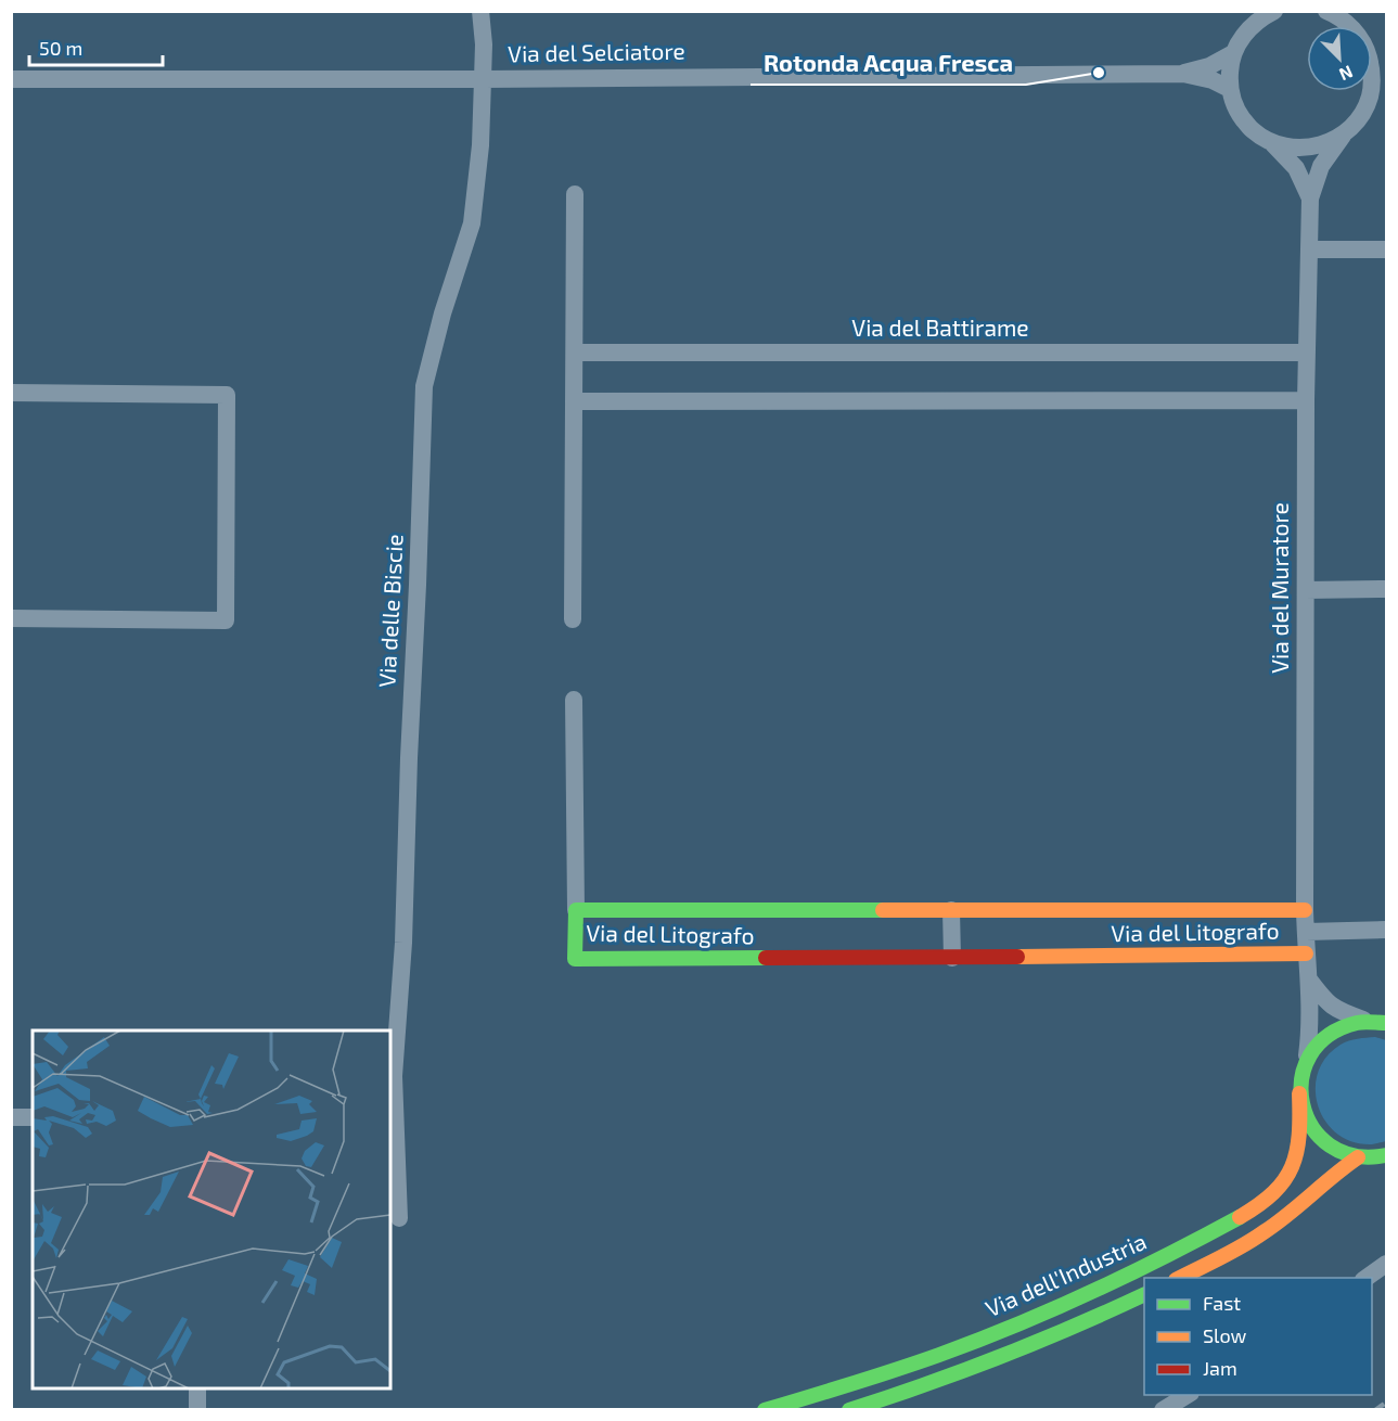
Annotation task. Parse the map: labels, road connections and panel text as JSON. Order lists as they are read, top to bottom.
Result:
{
  "streets": {
    "street": [
      "Via del Selciatore",
      "Via del Battirame",
      "Via del Muratore",
      "Via delle Biscie",
      "Via del Litografo",
      "Via dell'Industria"
    ]
  },
  "crossings": [
    ["Via del Selciatore", "Via del Muratore"],
    ["Via del Selciatore", "Via delle Biscie"],
    ["Via del Battirame", "Via del Muratore"],
    ["Via del Muratore", "Via del Litografo"],
    ["Via del Muratore", "Via dell'Industria"]
  ],
  "places": ["Rotonda Acqua Fresca"],
  "legend": ["Fast", "Slow", "Jam"],
  "scale_bar": "50 m",
  "north": "bottom right"
}
